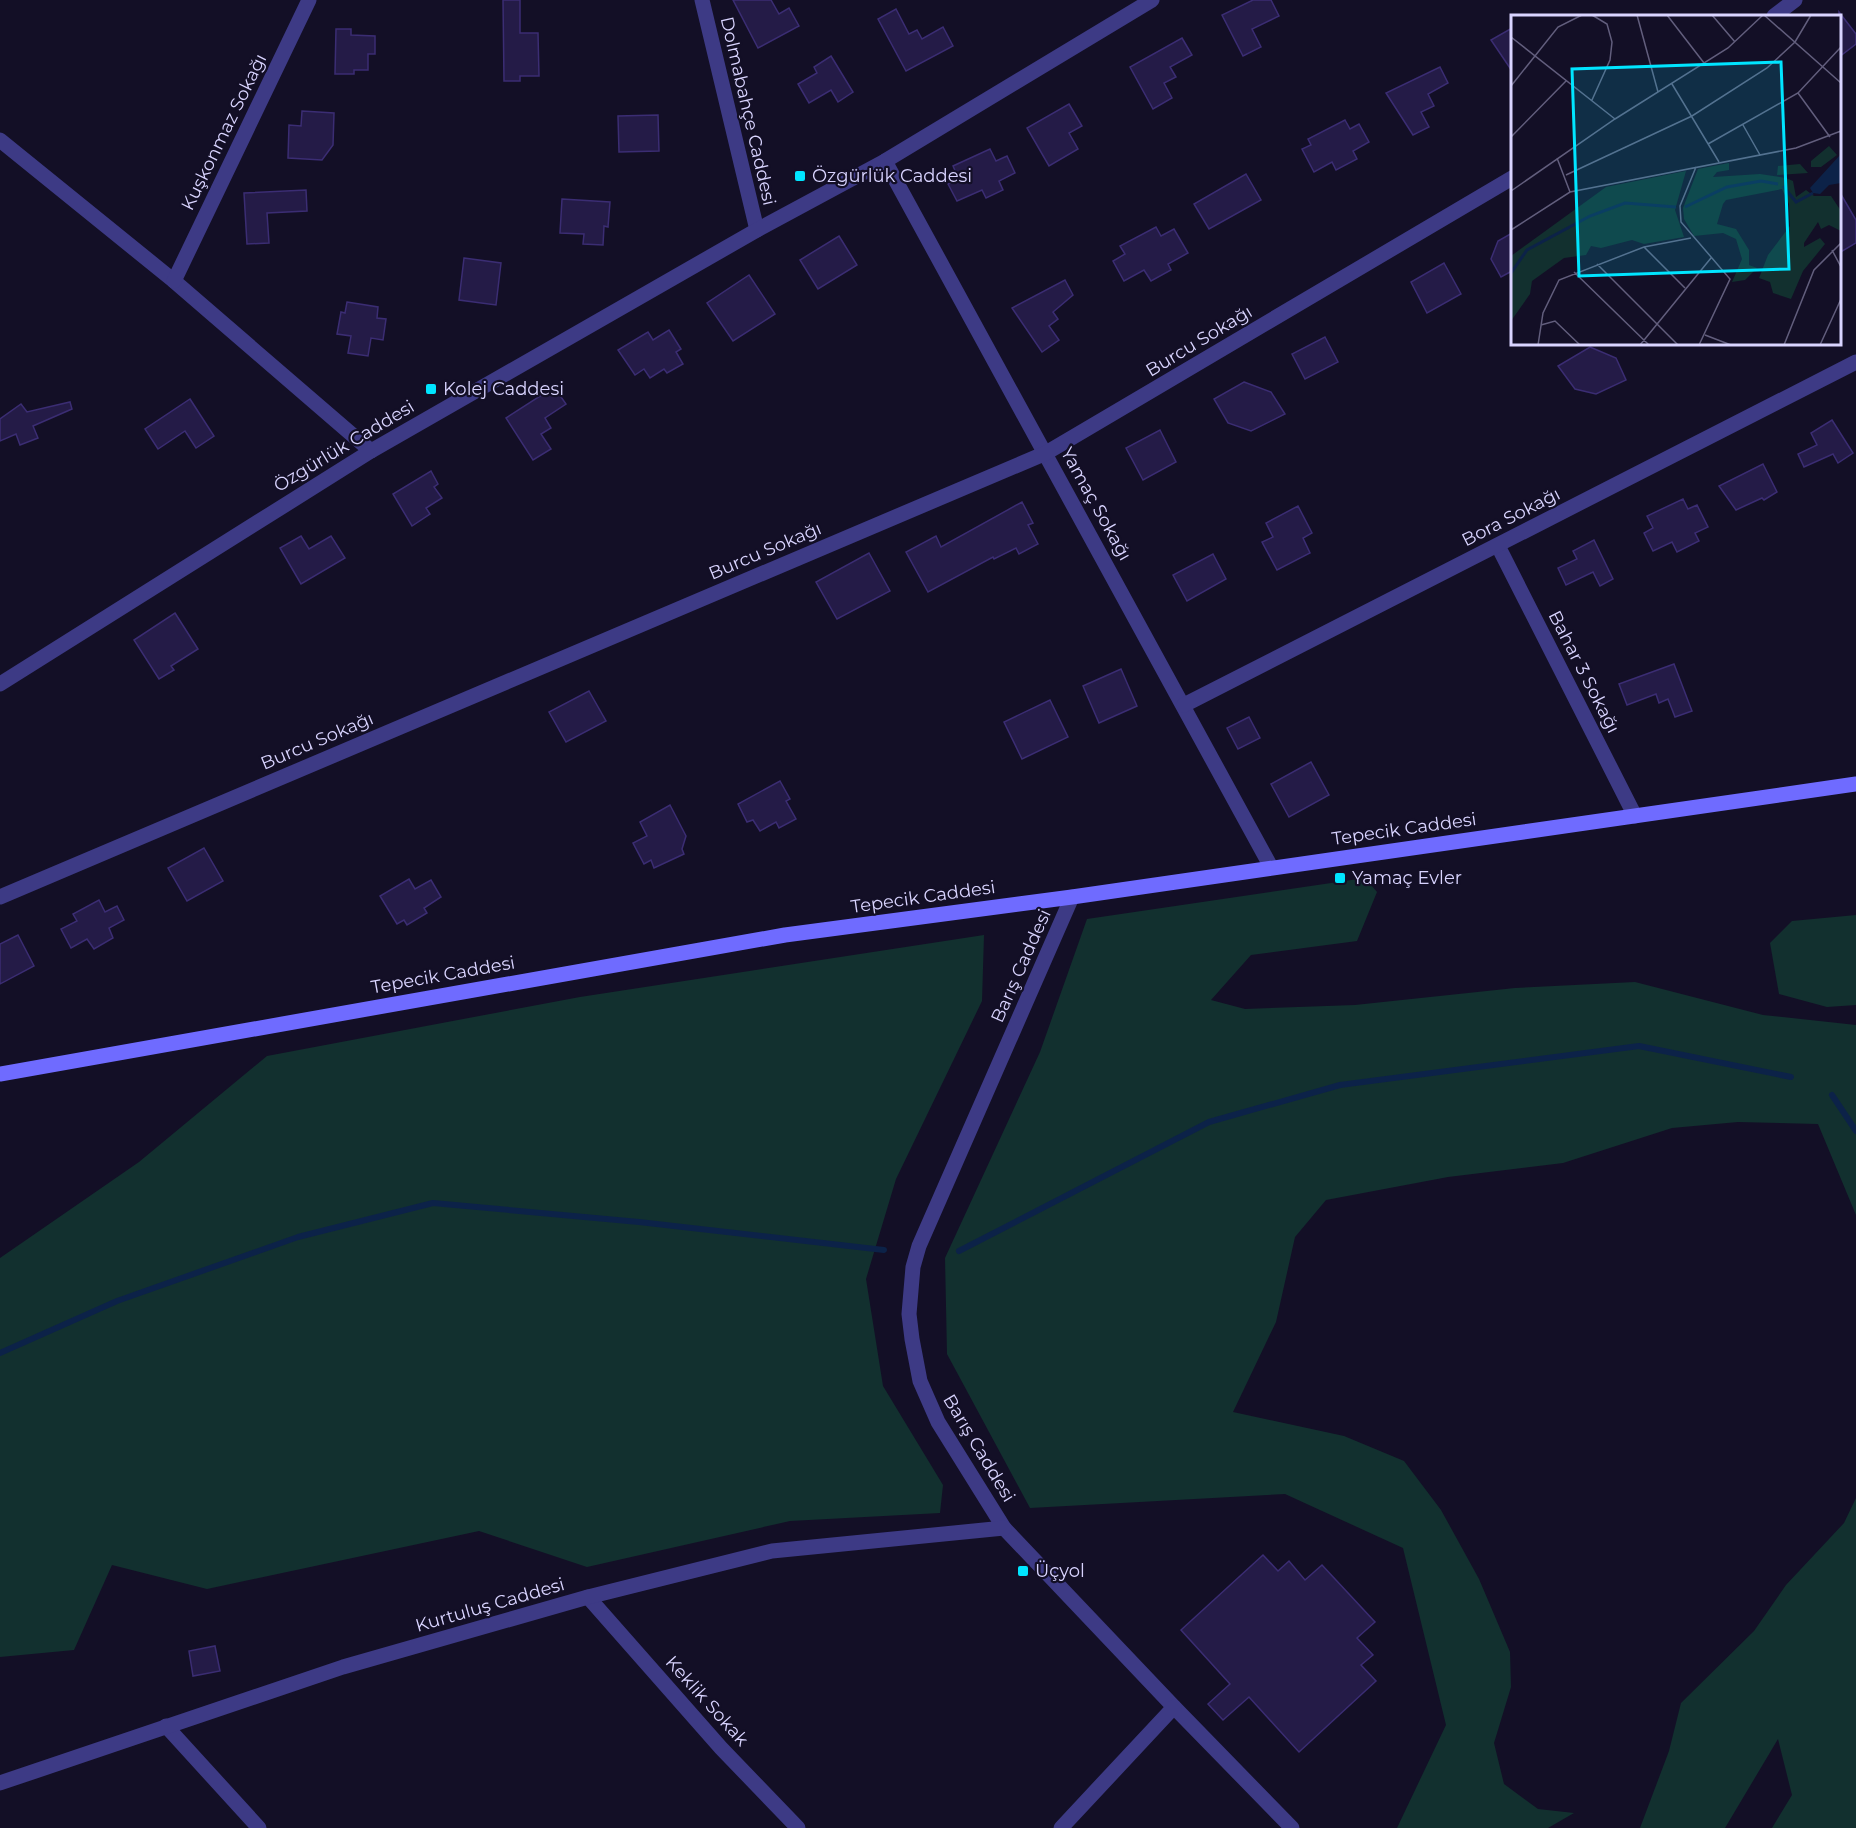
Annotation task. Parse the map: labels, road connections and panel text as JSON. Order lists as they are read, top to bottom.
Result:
{
  "streets": {
    "street": [
      "Dolmabahçe Caddesi",
      "Kuşkonmaz Sokağı",
      "Burcu Sokağı",
      "Özgürlük Caddesi",
      "Yamaç Sokağı",
      "Bora Sokağı",
      "Bahar 3 Sokağı",
      "Tepecik Caddesi",
      "Barış Caddesi",
      "Kurtuluş Caddesi",
      "Keklik Sokak"
    ]
  },
  "crossings": [
    ["Dolmabahçe Caddesi", "Özgürlük Caddesi"],
    ["Burcu Sokağı", "Yamaç Sokağı"],
    ["Özgürlük Caddesi", "Yamaç Sokağı"],
    ["Yamaç Sokağı", "Bora Sokağı"],
    ["Yamaç Sokağı", "Tepecik Caddesi"],
    ["Bora Sokağı", "Bahar 3 Sokağı"],
    ["Bahar 3 Sokağı", "Tepecik Caddesi"],
    ["Tepecik Caddesi", "Barış Caddesi"],
    ["Barış Caddesi", "Kurtuluş Caddesi"],
    ["Kurtuluş Caddesi", "Keklik Sokak"]
  ],
  "places": {
    "transit": [
      "Özgürlük Caddesi",
      "Kolej Caddesi",
      "Yamaç Evler",
      "Üçyol"
    ]
  }
}
